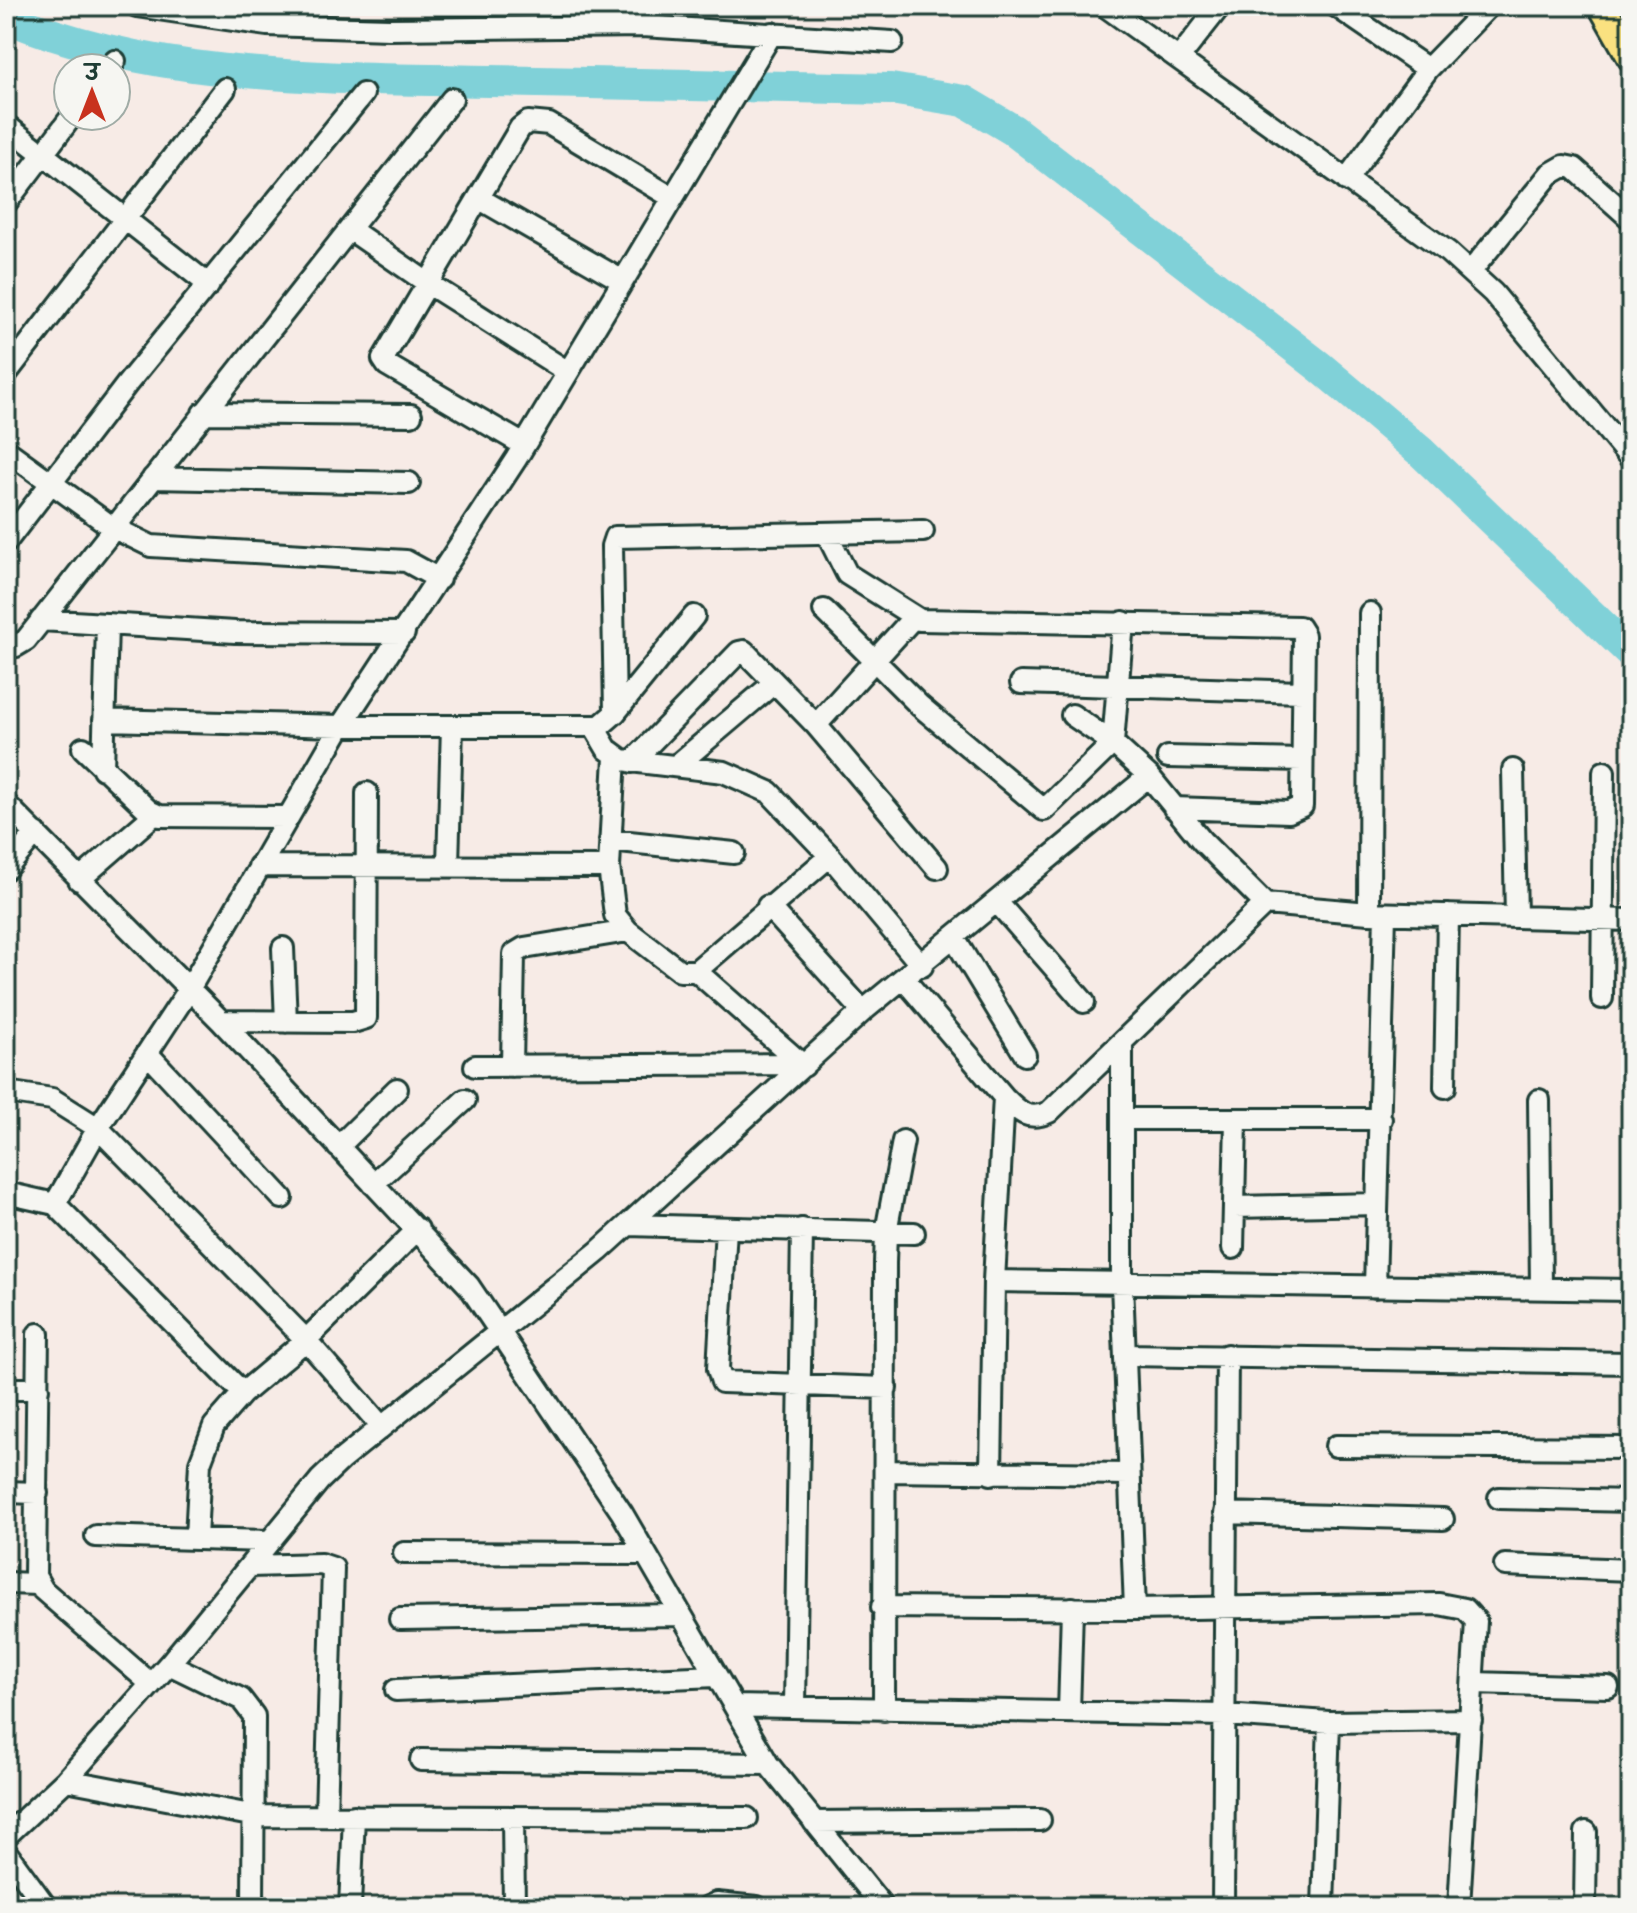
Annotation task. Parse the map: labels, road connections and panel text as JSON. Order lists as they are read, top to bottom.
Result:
{
  "north": "top"
}
